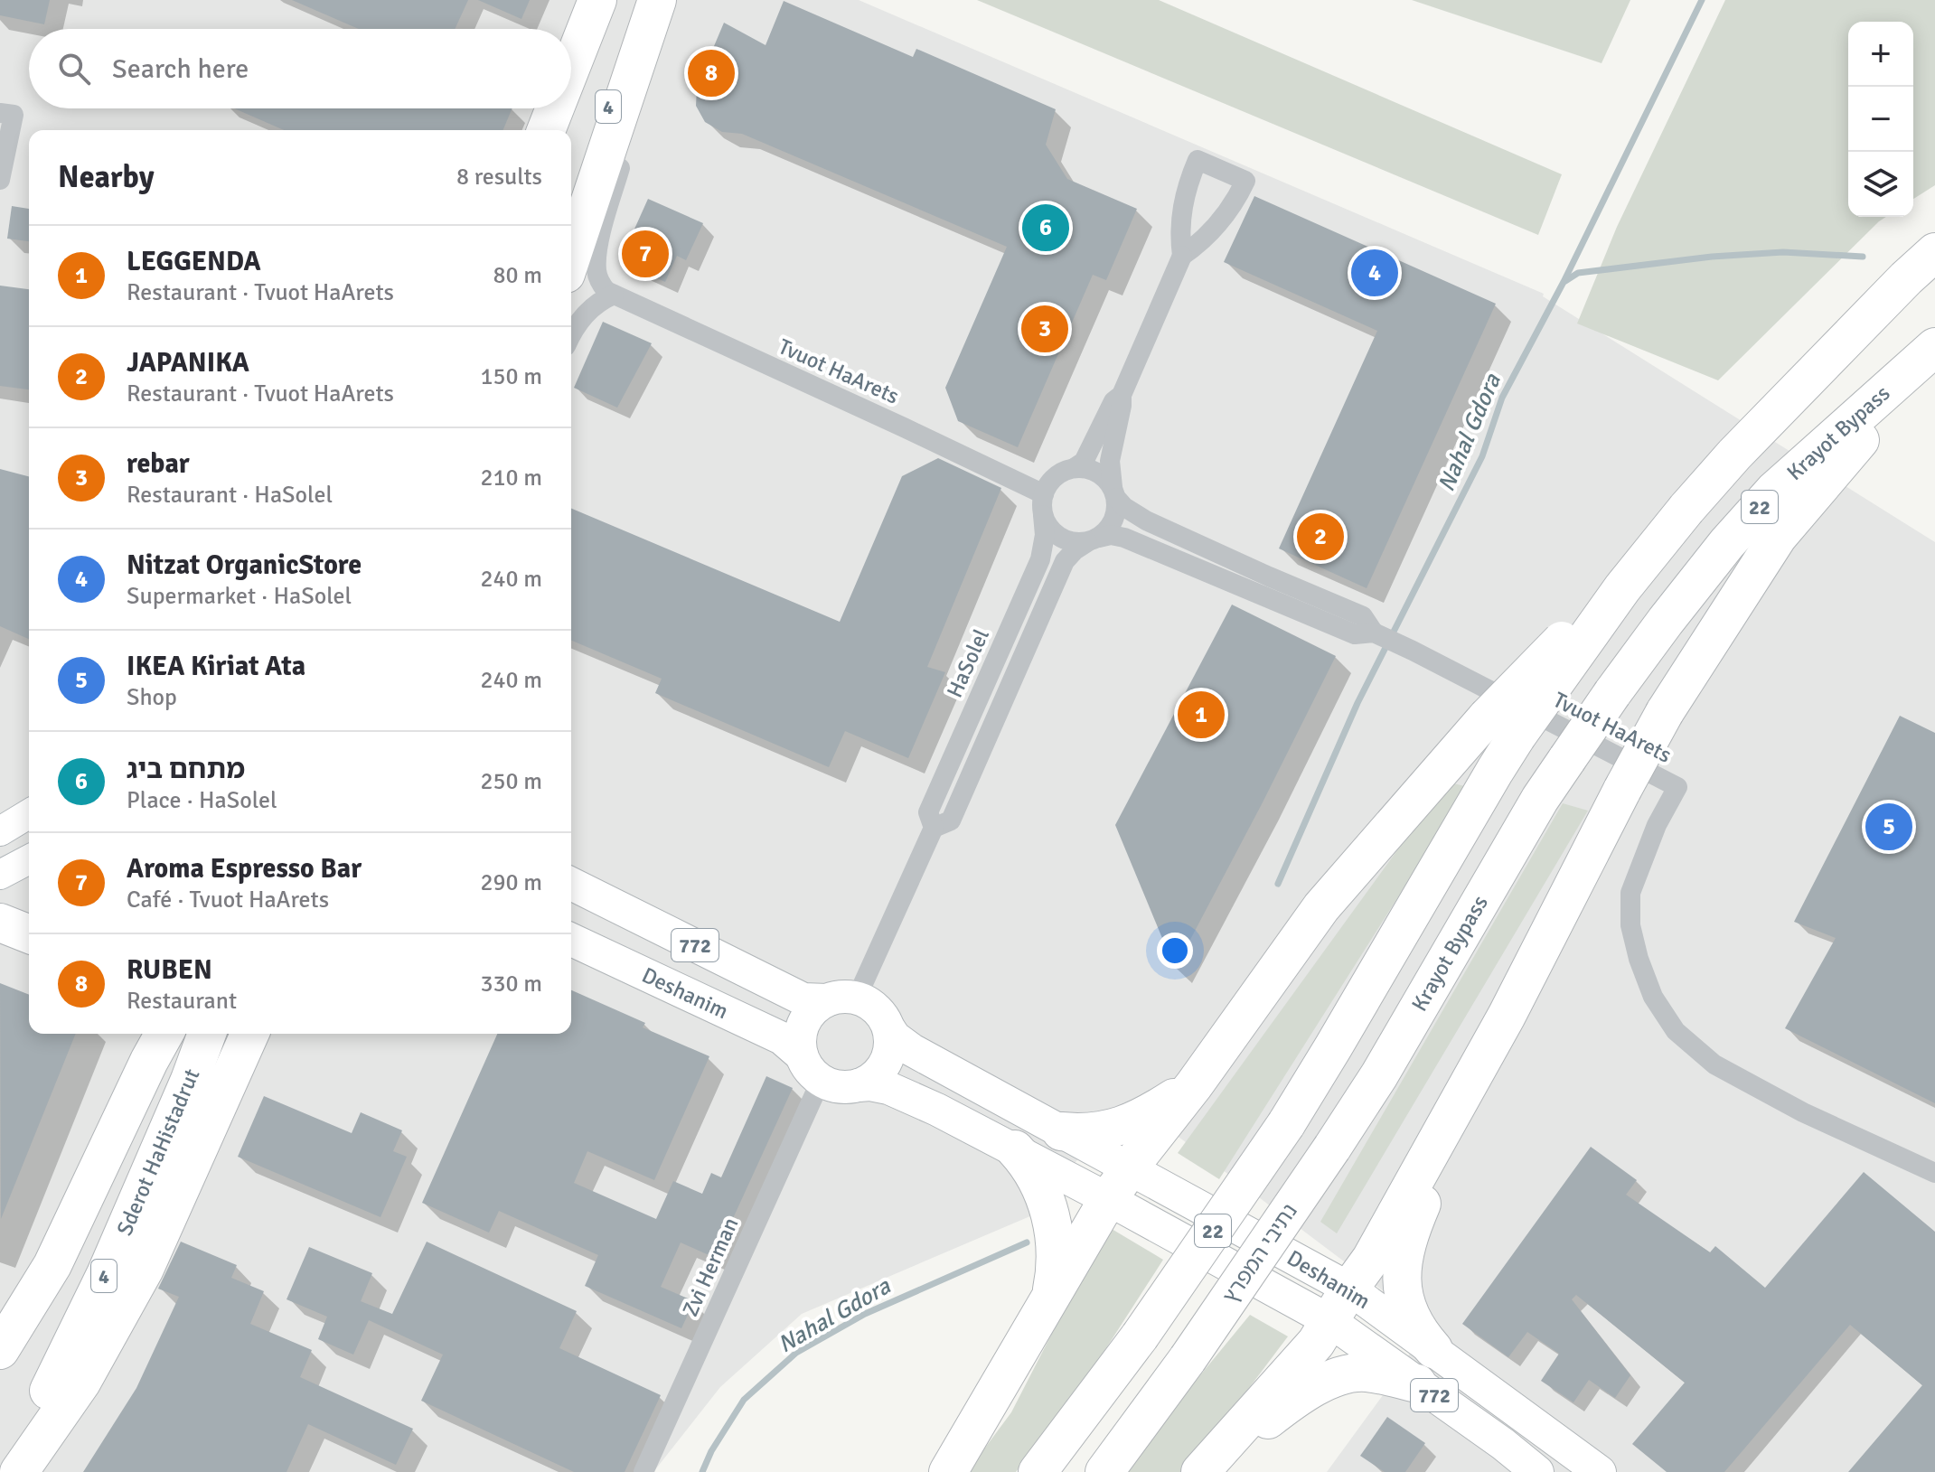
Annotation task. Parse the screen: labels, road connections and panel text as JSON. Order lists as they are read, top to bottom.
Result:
{
  "streets": {
    "highway": [
      "4",
      "Krayot Bypass",
      "22",
      "Sderot HaHistadrut",
      "נתיבי המפרץ"
    ],
    "main road": ["772", "Deshanim"],
    "street": ["Tvuot HaArets", "HaSolel", "Zvi Herman"]
  },
  "crossings": [
    ["Tvuot HaArets", "HaSolel"],
    ["Krayot Bypass", "נתיבי המפרץ"],
    ["HaSolel", "772"],
    ["HaSolel", "Deshanim"],
    ["HaSolel", "Zvi Herman"],
    ["772", "Deshanim"],
    ["772", "Zvi Herman"],
    ["Deshanim", "Zvi Herman"]
  ],
  "water": ["Nahal Gdora"],
  "page": {
    "map_buttons": ["+", "−"],
    "search": "Search here",
    "pins": [
      "8",
      "6",
      "7",
      "4",
      "3",
      "2",
      "1",
      "5"
    ],
    "heading": ["Nearby", "8 results"],
    "list": [
      {
        "mark": "1",
        "name": "LEGGENDA",
        "note": "Restaurant · Tvuot HaArets",
        "value": "80 m"
      },
      {
        "mark": "2",
        "name": "JAPANIKA",
        "note": "Restaurant · Tvuot HaArets",
        "value": "150 m"
      },
      {
        "mark": "3",
        "name": "rebar",
        "note": "Restaurant · HaSolel",
        "value": "210 m"
      },
      {
        "mark": "4",
        "name": "Nitzat OrganicStore",
        "note": "Supermarket · HaSolel",
        "value": "240 m"
      },
      {
        "mark": "5",
        "name": "IKEA Kiriat Ata",
        "note": "Shop",
        "value": "240 m"
      },
      {
        "mark": "6",
        "name": "מתחם ביג",
        "note": "Place · HaSolel",
        "value": "250 m"
      },
      {
        "mark": "7",
        "name": "Aroma Espresso Bar",
        "note": "Café · Tvuot HaArets",
        "value": "290 m"
      },
      {
        "mark": "8",
        "name": "RUBEN",
        "note": "Restaurant",
        "value": "330 m"
      }
    ]
  }
}
